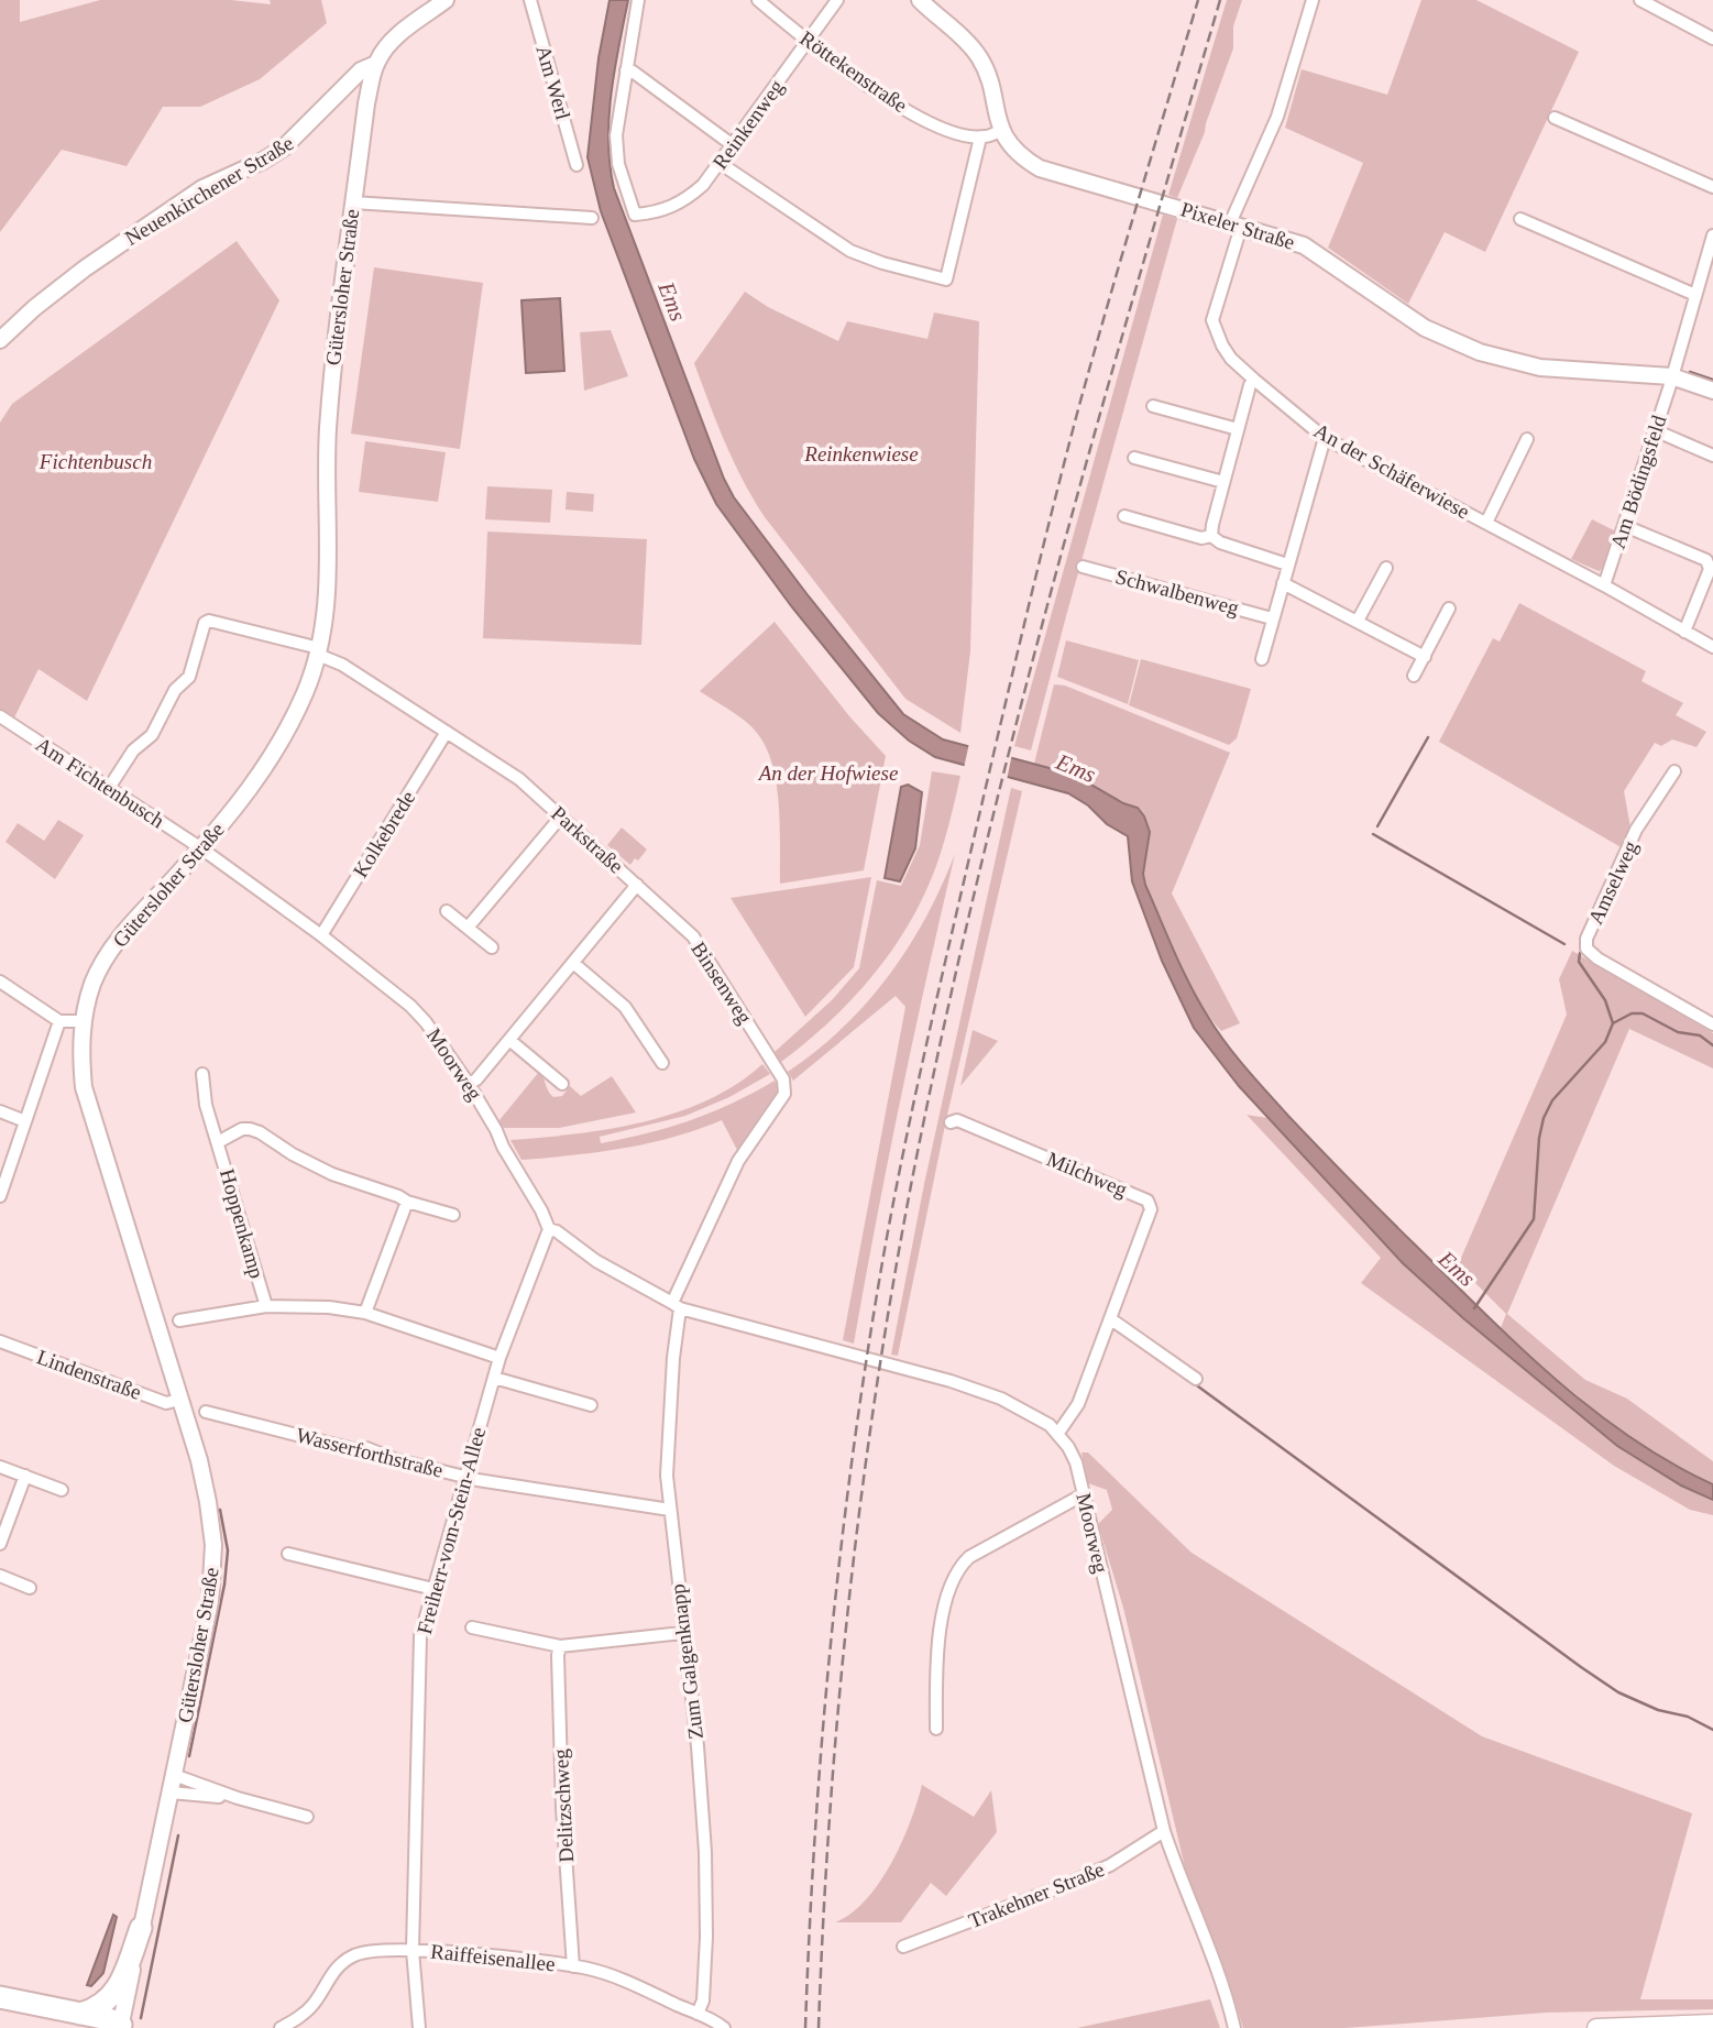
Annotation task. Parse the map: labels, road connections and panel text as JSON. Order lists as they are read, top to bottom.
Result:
{
  "streets": {
    "main road": ["Neuenkirchener Straße", "Pixeler Straße", "Gütersloher Straße"],
    "street": [
      "Röttekenstraße",
      "Am Werl",
      "Reinkenweg",
      "An der Schäferwiese",
      "Am Bödingsfeld",
      "Schwalbenweg",
      "Am Fichtenbusch",
      "Kolkebrede",
      "Parkstraße",
      "Amselweg",
      "Binsenweg",
      "Moorweg",
      "Milchweg",
      "Hoppenkamp",
      "Lindenstraße",
      "Wasserforthstraße",
      "Freiherr-vom-Stein-Allee",
      "Zum Galgenknapp",
      "Delitzschweg",
      "Trakehner Straße",
      "Raiffeisenallee"
    ]
  },
  "crossings": [
    ["Röttekenstraße", "Reinkenweg"],
    ["Neuenkirchener Straße", "Gütersloher Straße"],
    ["Pixeler Straße", "An der Schäferwiese"],
    ["Pixeler Straße", "Am Bödingsfeld"],
    ["Gütersloher Straße", "Am Fichtenbusch"],
    ["Gütersloher Straße", "Parkstraße"],
    ["Gütersloher Straße", "Moorweg"],
    ["Gütersloher Straße", "Lindenstraße"],
    ["An der Schäferwiese", "Am Bödingsfeld"],
    ["Am Fichtenbusch", "Parkstraße"],
    ["Am Fichtenbusch", "Moorweg"],
    ["Kolkebrede", "Parkstraße"],
    ["Kolkebrede", "Moorweg"],
    ["Parkstraße", "Binsenweg"],
    ["Parkstraße", "Moorweg"],
    ["Binsenweg", "Moorweg"],
    ["Binsenweg", "Zum Galgenknapp"],
    ["Moorweg", "Milchweg"],
    ["Moorweg", "Freiherr-vom-Stein-Allee"],
    ["Moorweg", "Zum Galgenknapp"],
    ["Moorweg", "Trakehner Straße"],
    ["Wasserforthstraße", "Freiherr-vom-Stein-Allee"],
    ["Wasserforthstraße", "Zum Galgenknapp"],
    ["Freiherr-vom-Stein-Allee", "Raiffeisenallee"],
    ["Zum Galgenknapp", "Raiffeisenallee"],
    ["Delitzschweg", "Raiffeisenallee"]
  ],
  "water": ["Ems"],
  "parks": ["Reinkenwiese", "Fichtenbusch", "An der Hofwiese"]
}
